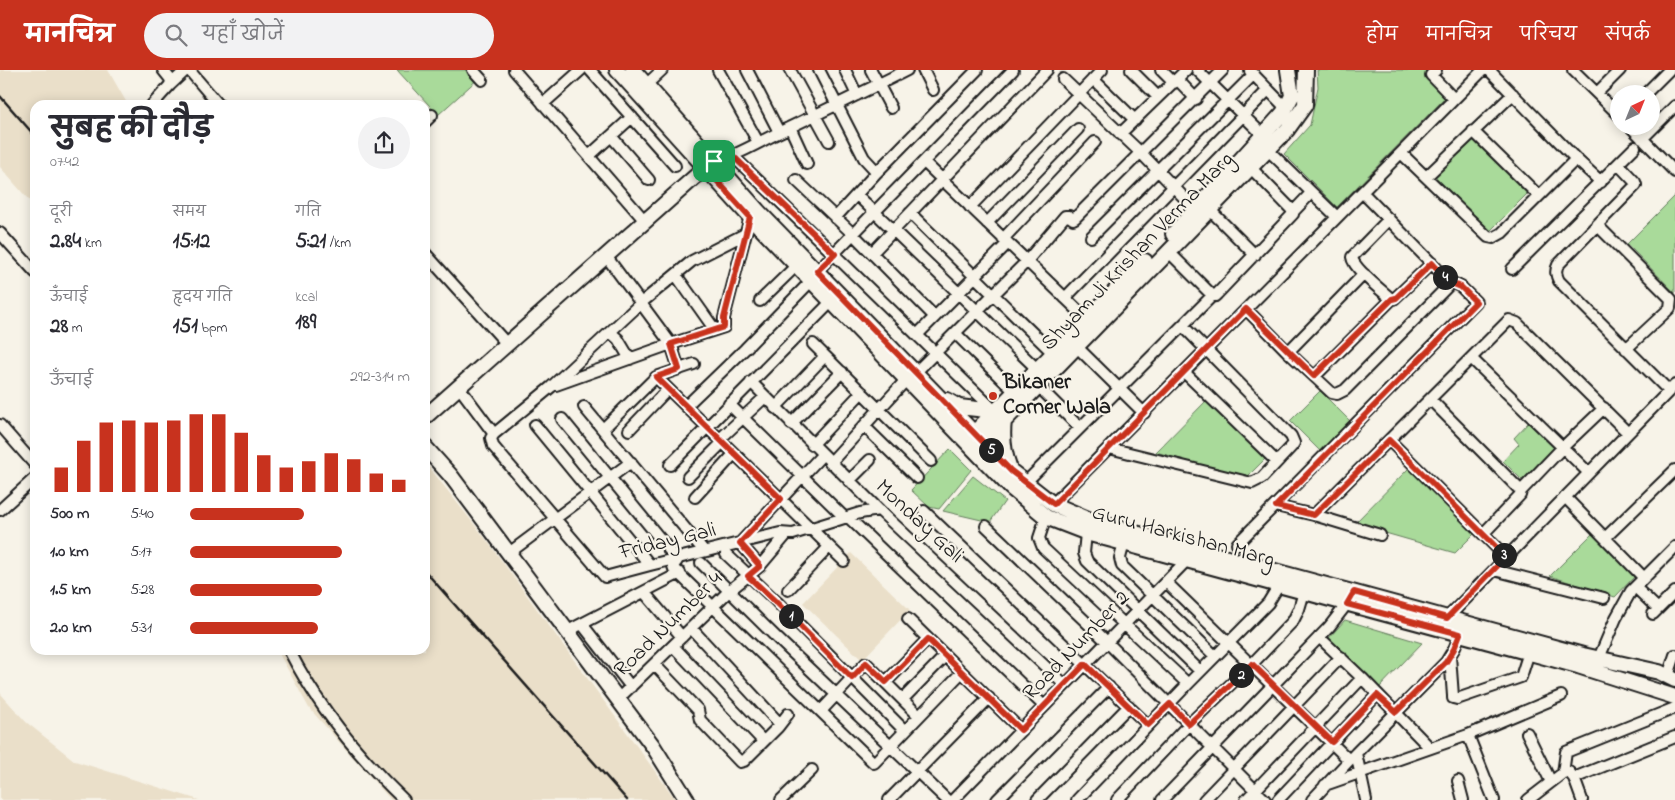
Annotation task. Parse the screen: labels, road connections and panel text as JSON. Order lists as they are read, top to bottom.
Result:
{
  "streets": {
    "main road": ["Shyam Ji Krishan Verma Marg", "Guru Harkishan Marg"],
    "street": [
      "Monday Gali",
      "Friday Gali",
      "Road Number 4",
      "Road Number 2"
    ]
  },
  "crossings": [
    ["Shyam Ji Krishan Verma Marg", "Guru Harkishan Marg"],
    ["Monday Gali", "Friday Gali"],
    ["Monday Gali", "Road Number 2"],
    ["Guru Harkishan Marg", "Road Number 2"],
    ["Friday Gali", "Road Number 4"]
  ],
  "places": ["Bikaner Corner Wala"],
  "north": "top right",
  "page": {
    "header": "मानचित्र",
    "search": "यहाँ खोजें",
    "nav": [
      "होम",
      "मानचित्र",
      "परिचय",
      "संपर्क"
    ],
    "heading": ["सुबह की दौड़", "07:42"],
    "stats": [
      ["दूरी", "2.84 km"],
      ["समय", "15:12"],
      ["गति", "5:21 /km"],
      ["ऊँचाई", "28 m"],
      ["हृदय गति", "151 bpm"],
      ["kcal", "189"]
    ],
    "pins": [
      "4",
      "5",
      "3",
      "1",
      "2"
    ],
    "chart": ["ऊँचाई", "292–314 m"],
    "list": [
      {
        "name": "500 m",
        "note": "5:40"
      },
      {
        "name": "1.0 km",
        "note": "5:17"
      },
      {
        "name": "1.5 km",
        "note": "5:28"
      },
      {
        "name": "2.0 km",
        "note": "5:31"
      }
    ]
  }
}
